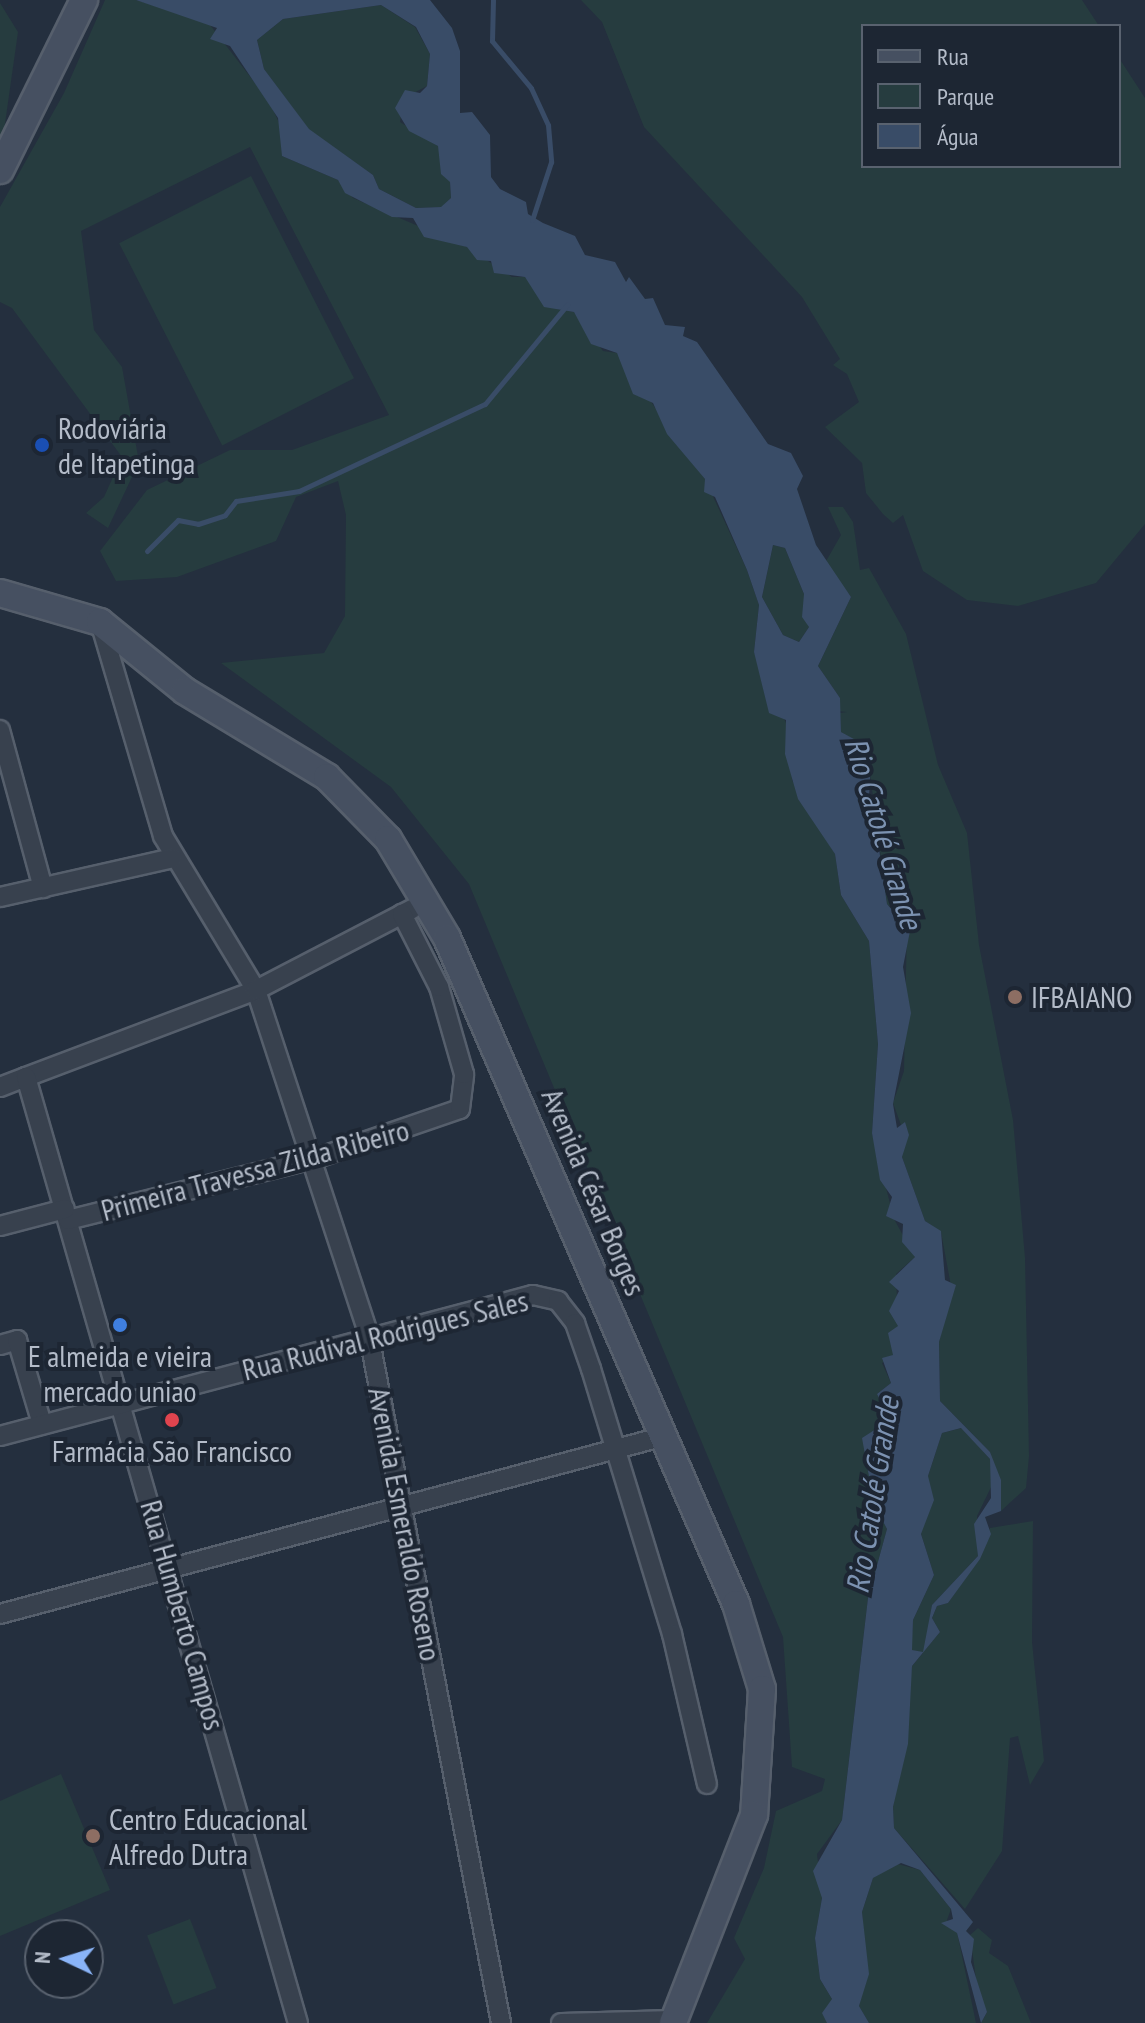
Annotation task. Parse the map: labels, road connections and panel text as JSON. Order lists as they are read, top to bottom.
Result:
{
  "streets": {
    "street": [
      "Primeira Travessa Zilda Ribeiro",
      "Avenida César Borges",
      "Rua Rudival Rodrigues Sales",
      "Avenida Esmeraldo Roseno",
      "Rua Humberto Campos"
    ]
  },
  "crossings": [
    ["Primeira Travessa Zilda Ribeiro", "Avenida Esmeraldo Roseno"],
    ["Primeira Travessa Zilda Ribeiro", "Rua Humberto Campos"],
    ["Avenida César Borges", "Avenida Esmeraldo Roseno"],
    ["Rua Rudival Rodrigues Sales", "Avenida Esmeraldo Roseno"],
    ["Rua Rudival Rodrigues Sales", "Rua Humberto Campos"]
  ],
  "water": ["Rio Catolé Grande"],
  "places": [
    "Rodoviária de Itapetinga",
    "IFBAIANO",
    "E almeida e vieira mercado uniao",
    "Farmácia São Francisco",
    "Centro Educacional Alfredo Dutra"
  ],
  "legend": ["Rua", "Parque", "Água"],
  "north": "left"
}
